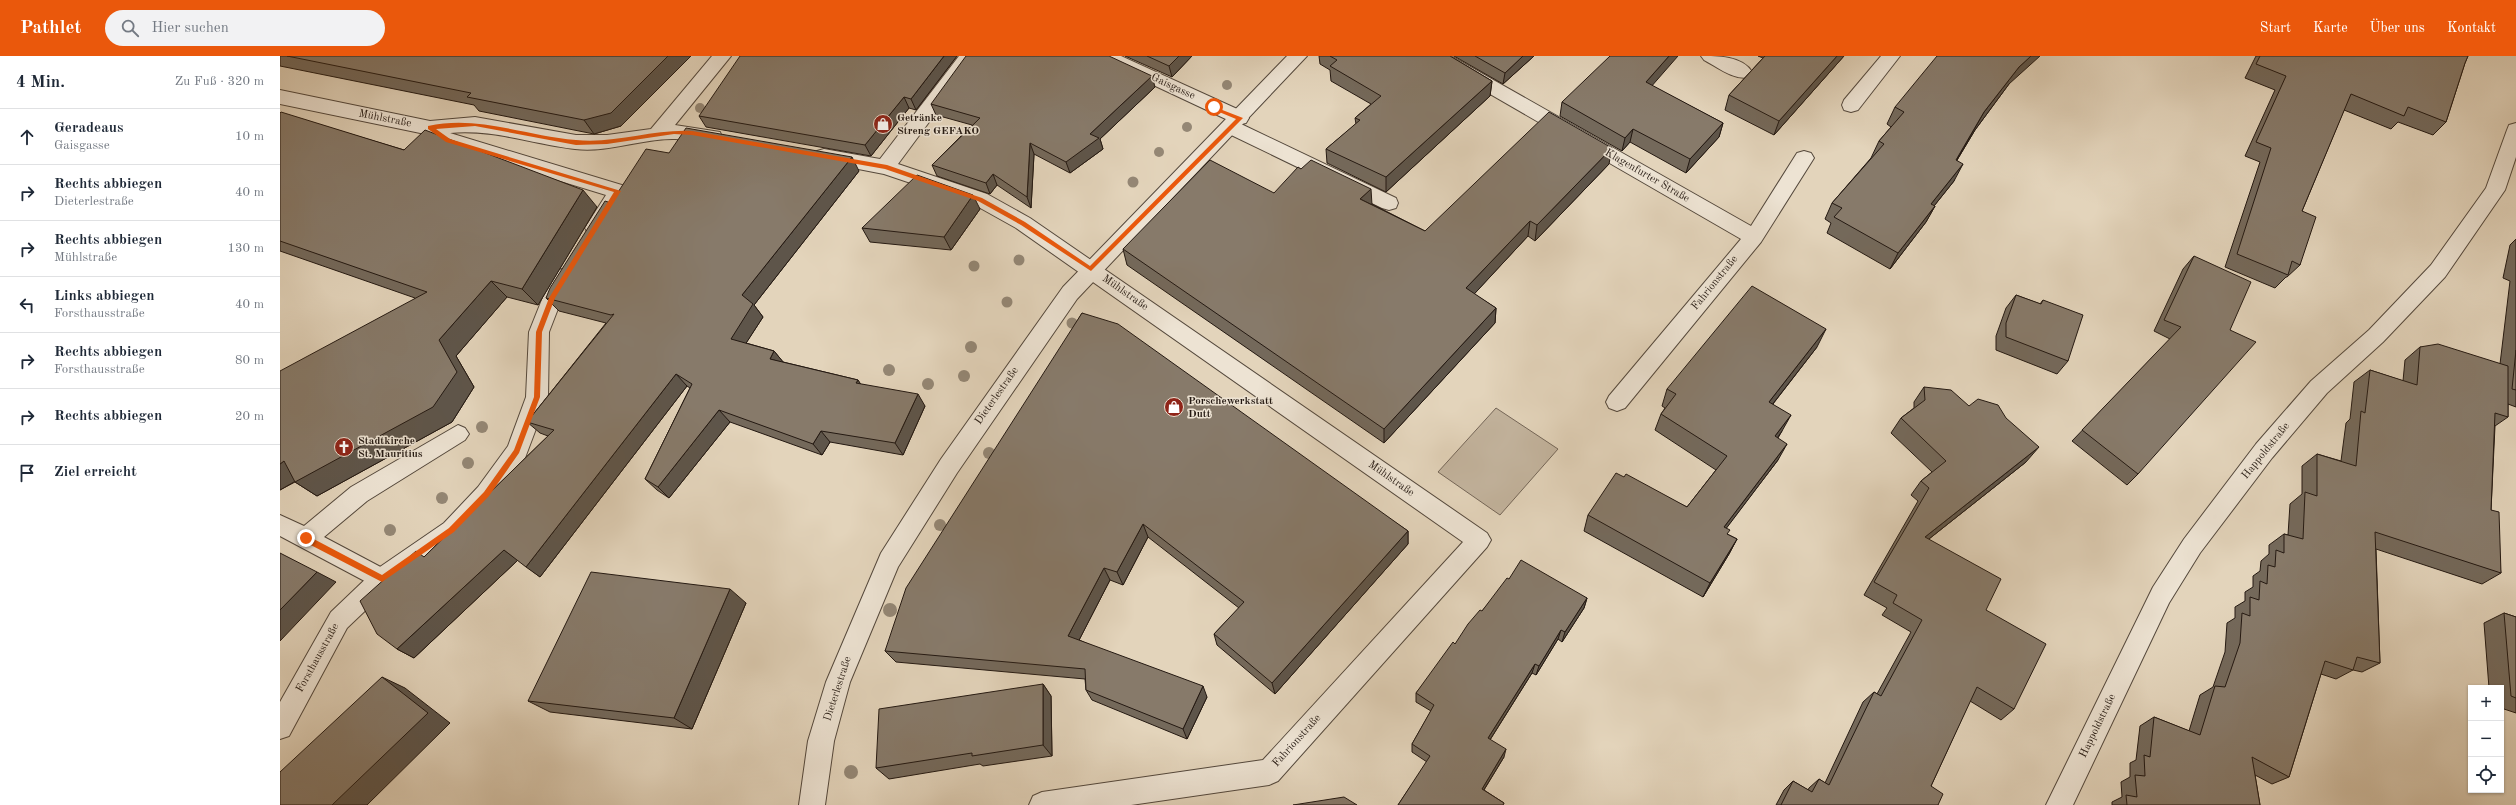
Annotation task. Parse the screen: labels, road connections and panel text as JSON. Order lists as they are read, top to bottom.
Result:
{
  "streets": {
    "street": [
      "Mühlstraße",
      "Klagenfurter Straße",
      "Fahrionstraße",
      "Dieterlestraße",
      "Happoldstraße",
      "Forsthausstraße"
    ],
    "lane": ["Gaisgasse"]
  },
  "crossings": [
    ["Gaisgasse", "Dieterlestraße"],
    ["Mühlstraße", "Fahrionstraße"],
    ["Mühlstraße", "Dieterlestraße"],
    ["Mühlstraße", "Forsthausstraße"],
    ["Klagenfurter Straße", "Fahrionstraße"]
  ],
  "places": {
    "shop": ["Getränke Streng GEFAKO", "Porschewerkstatt Dutt"],
    "church": ["Stadtkirche St. Mauritius"]
  },
  "page": {
    "header": "Pathlet",
    "search": "Hier suchen",
    "nav": [
      "Start",
      "Karte",
      "Über uns",
      "Kontakt"
    ],
    "heading": ["4 Min.", "Zu Fuß · 320 m"],
    "list": [
      ["Geradeaus", "Gaisgasse", "10 m"],
      ["Rechts abbiegen", "Dieterlestraße", "40 m"],
      ["Rechts abbiegen", "Mühlstraße", "130 m"],
      ["Links abbiegen", "Forsthausstraße", "40 m"],
      ["Rechts abbiegen", "Forsthausstraße", "80 m"],
      ["Rechts abbiegen", "20 m"],
      "Ziel erreicht"
    ],
    "map_buttons": ["+", "−"]
  }
}
